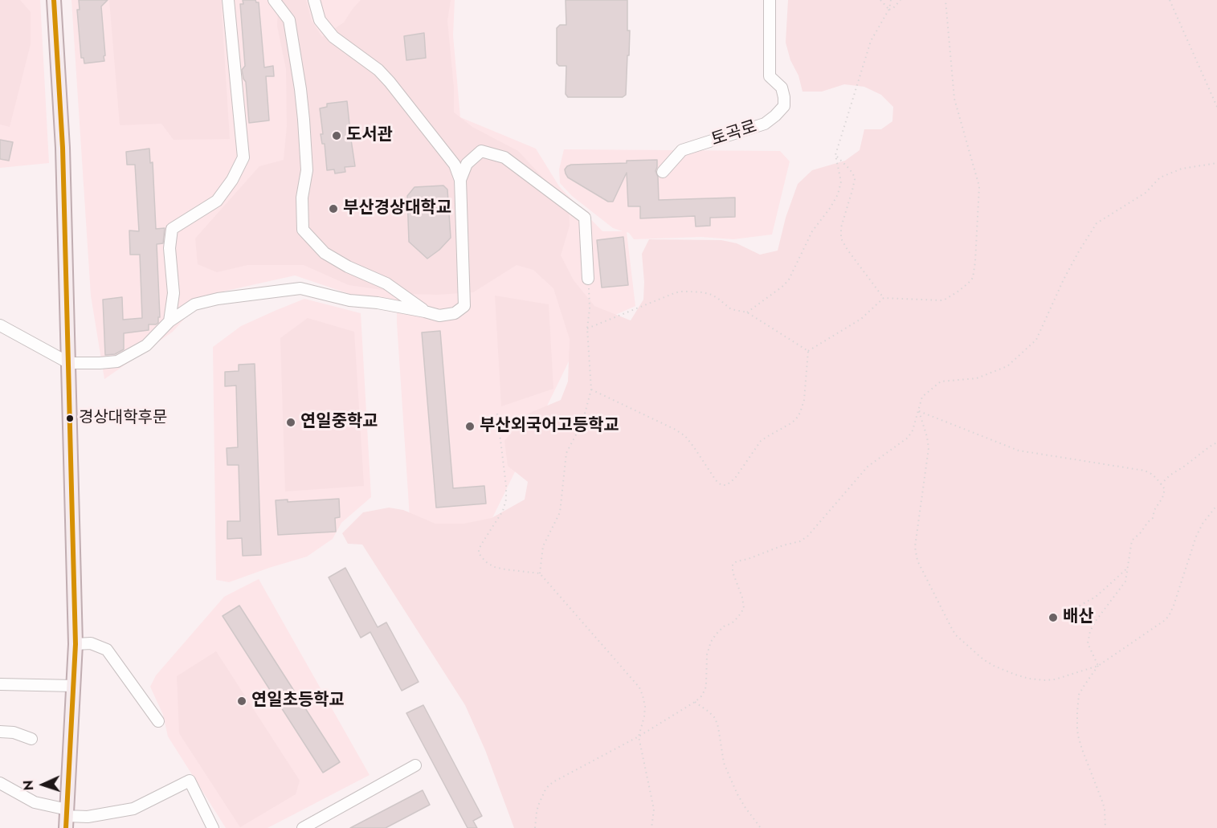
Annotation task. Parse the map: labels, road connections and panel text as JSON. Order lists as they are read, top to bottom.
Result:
{
  "streets": {
    "street": ["토곡로"]
  },
  "places": [
    "도서관",
    "부산경상대학교",
    "경상대학후문",
    "연일중학교",
    "부산외국어고등학교",
    "배산",
    "연일초등학교"
  ],
  "north": "left"
}
